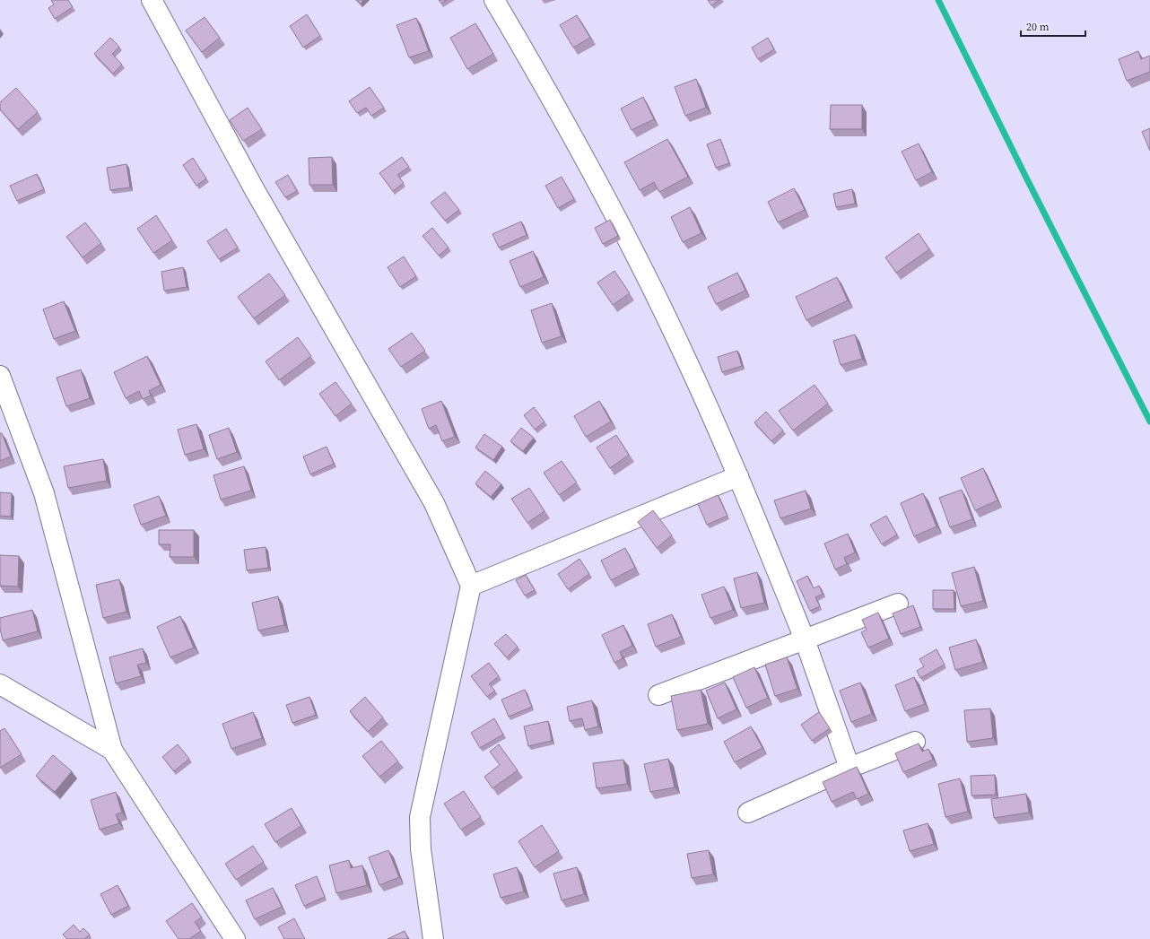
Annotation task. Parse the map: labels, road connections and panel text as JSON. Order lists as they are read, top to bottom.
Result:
{
  "scale_bar": "20 m"
}
